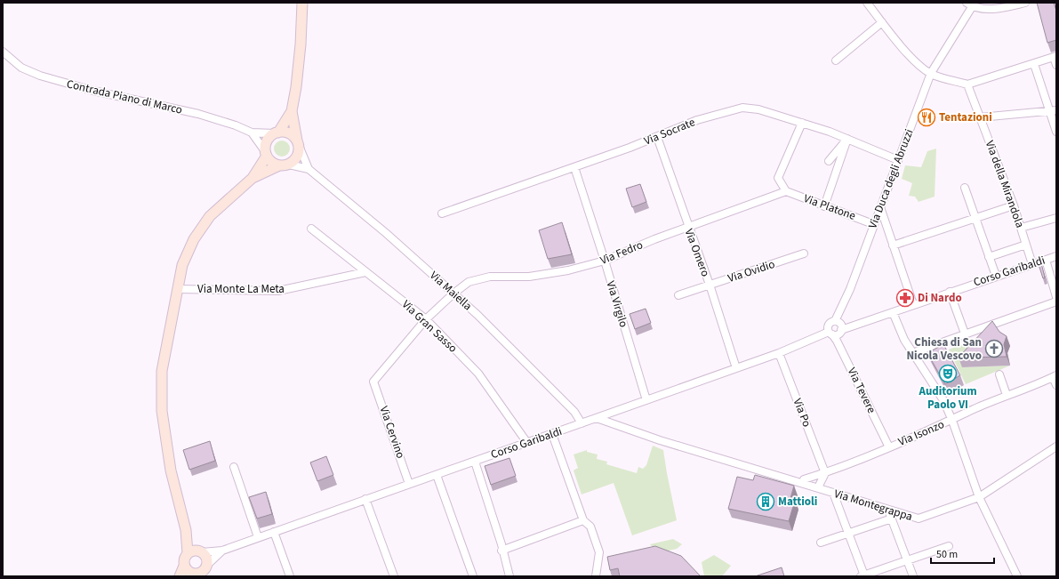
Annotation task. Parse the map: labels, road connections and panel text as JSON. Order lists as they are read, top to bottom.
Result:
{
  "streets": {
    "street": [
      "Contrada Piano di Marco",
      "Via Socrate",
      "Via Duca degli Abruzzi",
      "Via della Mirandola",
      "Via Platone",
      "Via Fedro",
      "Via Omero",
      "Via Ovidio",
      "Corso Garibaldi",
      "Via Monte La Meta",
      "Via Maiella",
      "Via Virgilo",
      "Via Gran Sasso",
      "Via Tevere",
      "Via Po",
      "Via Cervino",
      "Via Isonzo",
      "Via Montegrappa"
    ]
  },
  "crossings": [
    ["Via Socrate", "Via Duca degli Abruzzi"],
    ["Via Socrate", "Via Omero"],
    ["Via Socrate", "Via Virgilo"],
    ["Via Duca degli Abruzzi", "Via Platone"],
    ["Via Duca degli Abruzzi", "Corso Garibaldi"],
    ["Via Duca degli Abruzzi", "Via Tevere"],
    ["Via della Mirandola", "Corso Garibaldi"],
    ["Via Platone", "Via Fedro"],
    ["Via Fedro", "Via Omero"],
    ["Via Fedro", "Via Maiella"],
    ["Via Fedro", "Via Virgilo"],
    ["Via Fedro", "Via Gran Sasso"],
    ["Via Fedro", "Via Cervino"],
    ["Via Omero", "Via Ovidio"],
    ["Via Omero", "Corso Garibaldi"],
    ["Corso Garibaldi", "Via Maiella"],
    ["Corso Garibaldi", "Via Virgilo"],
    ["Corso Garibaldi", "Via Gran Sasso"],
    ["Corso Garibaldi", "Via Tevere"],
    ["Corso Garibaldi", "Via Po"],
    ["Corso Garibaldi", "Via Cervino"],
    ["Corso Garibaldi", "Via Montegrappa"],
    ["Via Monte La Meta", "Via Gran Sasso"],
    ["Via Tevere", "Via Isonzo"],
    ["Via Po", "Via Isonzo"],
    ["Via Isonzo", "Via Montegrappa"]
  ],
  "places": {
    "restaurant": ["Tentazioni"],
    "pharmacy": ["Di Nardo"],
    "church": ["Chiesa di San Nicola Vescovo"],
    "theatre": ["Auditorium Paolo VI"],
    "building": ["Mattioli"]
  },
  "scale_bar": "50 m"
}
